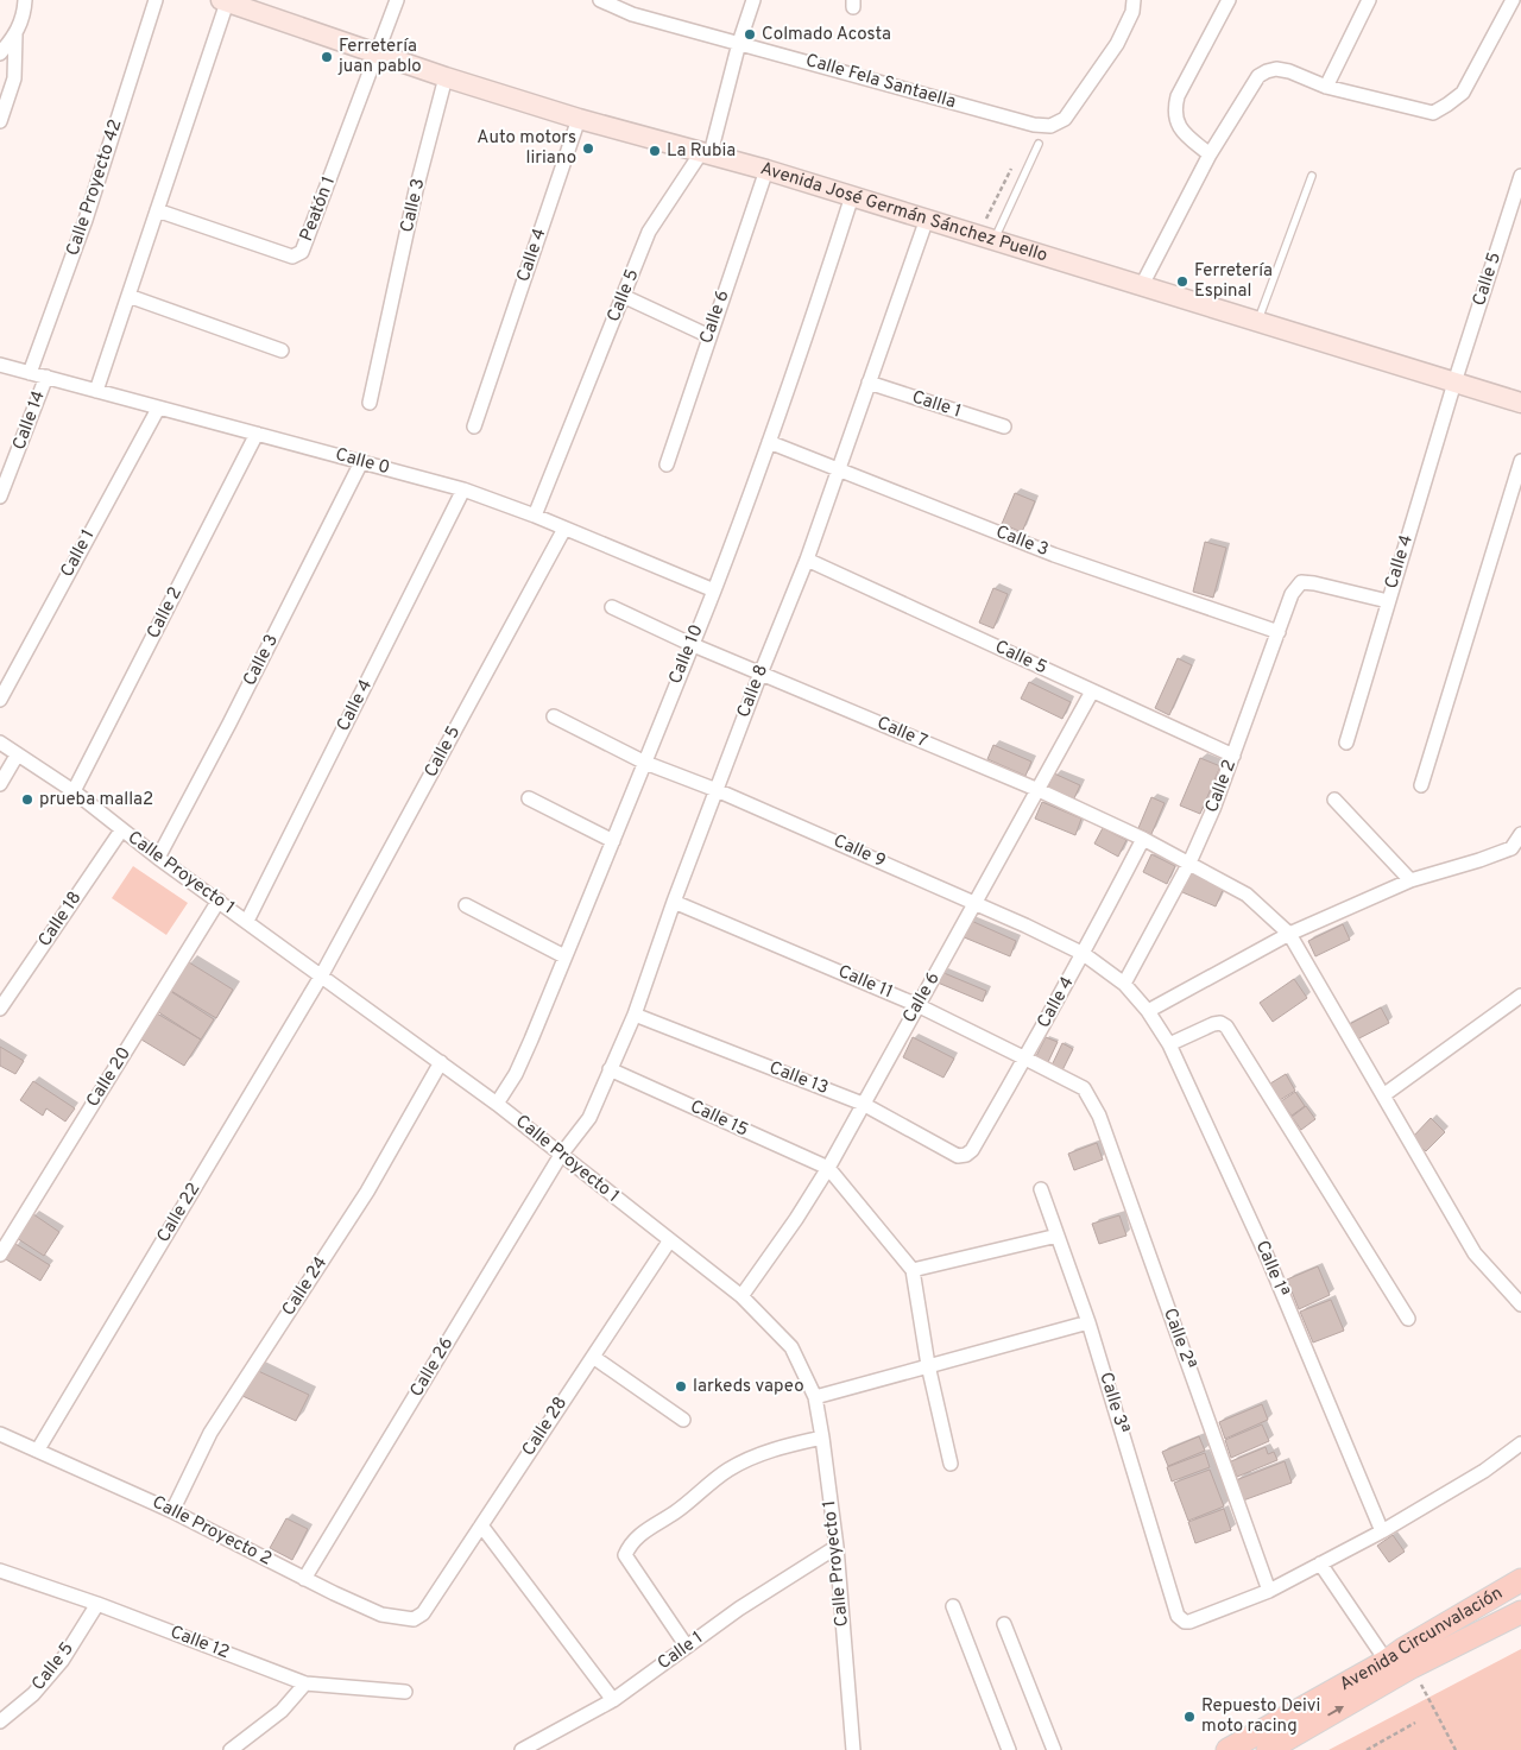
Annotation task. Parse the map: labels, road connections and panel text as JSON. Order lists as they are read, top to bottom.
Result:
{
  "streets": {
    "main road": ["Avenida José Germán Sánchez Puello", "Avenida Circunvalación"],
    "street": [
      "Calle Fela Santaella",
      "Calle Proyecto 42",
      "Calle 3",
      "Peatón 1",
      "Calle 4",
      "Calle 5",
      "Calle 6",
      "Calle 1",
      "Calle 14",
      "Calle 0",
      "Calle 2",
      "Calle 10",
      "Calle 8",
      "Calle 7",
      "Calle 9",
      "Calle Proyecto 1",
      "Calle 18",
      "Calle 11",
      "Calle 20",
      "Calle 13",
      "Calle 15",
      "Calle 22",
      "Calle 1ª",
      "Calle 24",
      "Calle 2ª",
      "Calle 26",
      "Calle 3ª",
      "Calle 28",
      "Calle Proyecto 2",
      "Calle 12"
    ]
  },
  "crossings": [
    ["Calle Fela Santaella", "Calle 5"],
    ["Calle Proyecto 42", "Calle 0"],
    ["Calle 3", "Avenida José Germán Sánchez Puello"],
    ["Calle 3", "Calle 0"],
    ["Calle 3", "Calle 2"],
    ["Calle 3", "Calle 10"],
    ["Calle 3", "Calle 8"],
    ["Calle 3", "Calle Proyecto 1"],
    ["Peatón 1", "Avenida José Germán Sánchez Puello"],
    ["Avenida José Germán Sánchez Puello", "Calle 4"],
    ["Avenida José Germán Sánchez Puello", "Calle 5"],
    ["Avenida José Germán Sánchez Puello", "Calle 6"],
    ["Avenida José Germán Sánchez Puello", "Calle 10"],
    ["Avenida José Germán Sánchez Puello", "Calle 8"],
    ["Calle 4", "Calle 5"],
    ["Calle 4", "Calle 0"],
    ["Calle 4", "Calle 2"],
    ["Calle 4", "Calle 7"],
    ["Calle 4", "Calle 9"],
    ["Calle 4", "Calle Proyecto 1"],
    ["Calle 4", "Calle 11"],
    ["Calle 4", "Calle 13"],
    ["Calle 5", "Calle 6"],
    ["Calle 5", "Calle 0"],
    ["Calle 5", "Calle 2"],
    ["Calle 5", "Calle 8"],
    ["Calle 5", "Calle Proyecto 1"],
    ["Calle 5", "Calle 22"],
    ["Calle 5", "Calle 12"],
    ["Calle 6", "Calle 7"],
    ["Calle 6", "Calle 9"],
    ["Calle 6", "Calle Proyecto 1"],
    ["Calle 6", "Calle 11"],
    ["Calle 6", "Calle 13"],
    ["Calle 6", "Calle 15"],
    ["Calle 1", "Calle 0"],
    ["Calle 1", "Calle 8"],
    ["Calle 1", "Calle Proyecto 1"],
    ["Calle 14", "Calle 0"],
    ["Calle 0", "Calle 2"],
    ["Calle 0", "Calle 10"],
    ["Calle 2", "Calle 7"],
    ["Calle 2", "Calle 9"],
    ["Calle 2", "Calle Proyecto 1"],
    ["Calle 10", "Calle 7"],
    ["Calle 10", "Calle 9"],
    ["Calle 10", "Calle Proyecto 1"],
    ["Calle 8", "Calle 7"],
    ["Calle 8", "Calle 9"],
    ["Calle 8", "Calle Proyecto 1"],
    ["Calle 8", "Calle 11"],
    ["Calle 8", "Calle 13"],
    ["Calle 8", "Calle 15"],
    ["Calle 8", "Calle 26"],
    ["Calle 9", "Calle 1ª"],
    ["Calle Proyecto 1", "Calle 18"],
    ["Calle Proyecto 1", "Calle 20"],
    ["Calle Proyecto 1", "Calle 22"],
    ["Calle Proyecto 1", "Calle 24"],
    ["Calle Proyecto 1", "Calle 26"],
    ["Calle Proyecto 1", "Calle 28"],
    ["Calle 11", "Calle 2ª"],
    ["Calle 22", "Calle Proyecto 2"],
    ["Calle 24", "Calle Proyecto 2"],
    ["Calle 2ª", "Calle 3ª"],
    ["Calle 26", "Calle Proyecto 2"],
    ["Calle 28", "Calle Proyecto 2"]
  ],
  "places": [
    "Colmado Acosta",
    "Ferretería juan pablo",
    "Auto motors liriano",
    "La Rubia",
    "Ferretería Espinal",
    "prueba malla2",
    "larkeds vapeo",
    "Repuesto Deivi moto racing"
  ]
}
